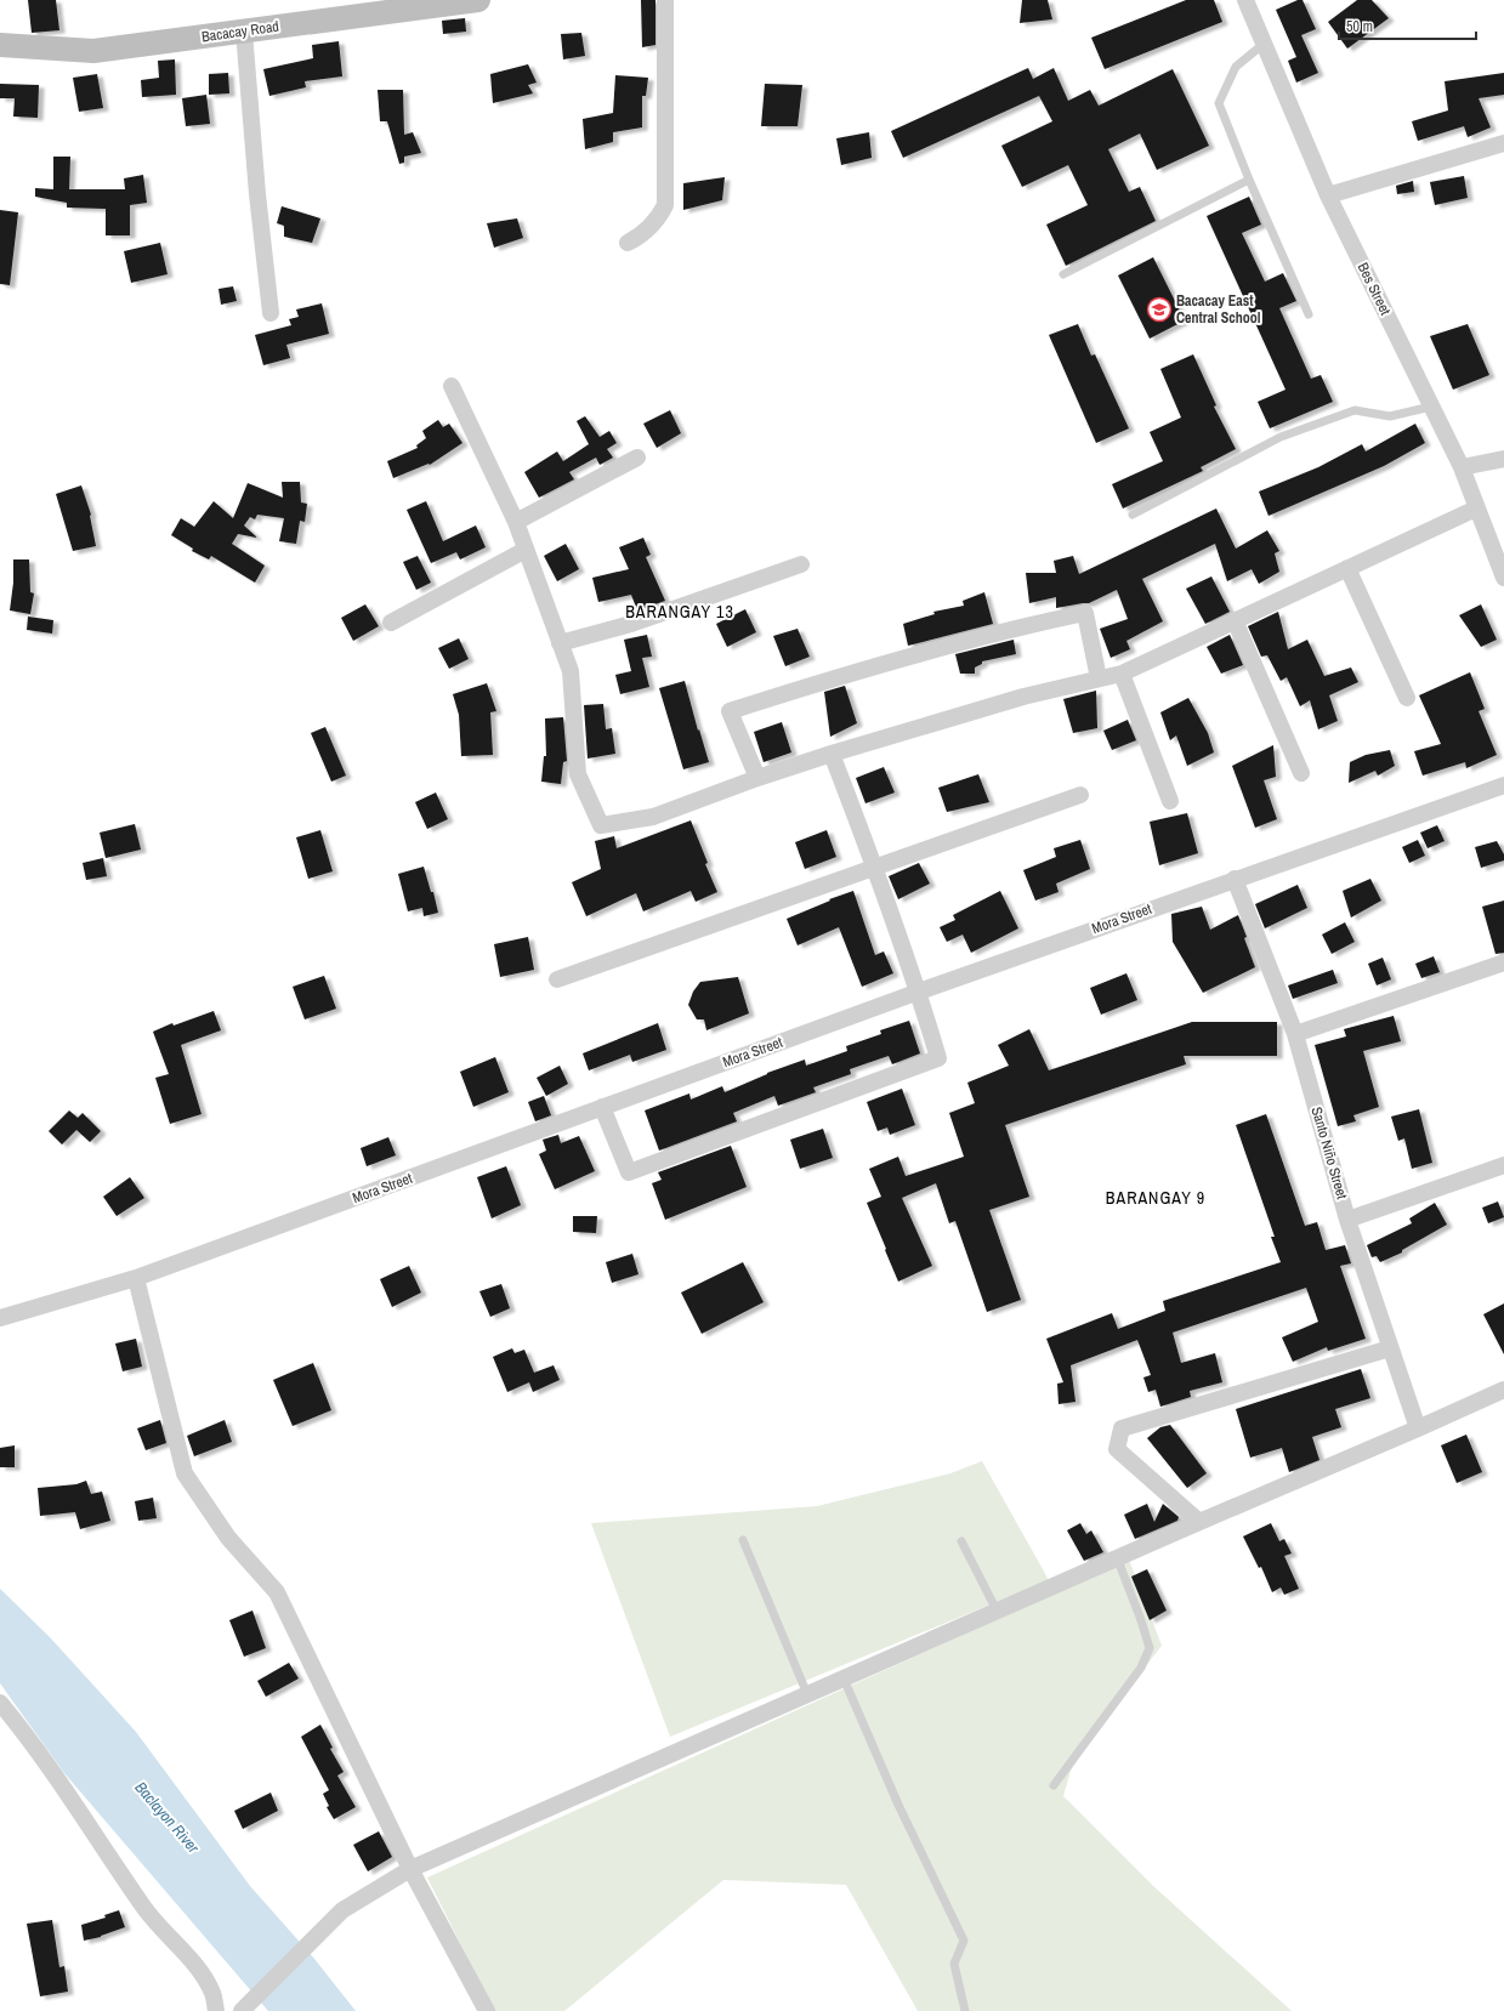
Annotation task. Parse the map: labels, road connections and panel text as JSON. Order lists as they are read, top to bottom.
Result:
{
  "streets": {
    "main road": ["Bacacay Road"],
    "street": ["Bes Street", "Mora Street", "Santo Niño Street"]
  },
  "crossings": [
    ["Mora Street", "Santo Niño Street"]
  ],
  "districts": ["BARANGAY 13", "BARANGAY 9"],
  "water": ["Baclayon River"],
  "places": {
    "school or university": ["Bacacay East Central School"]
  },
  "scale_bar": "50 m"
}
